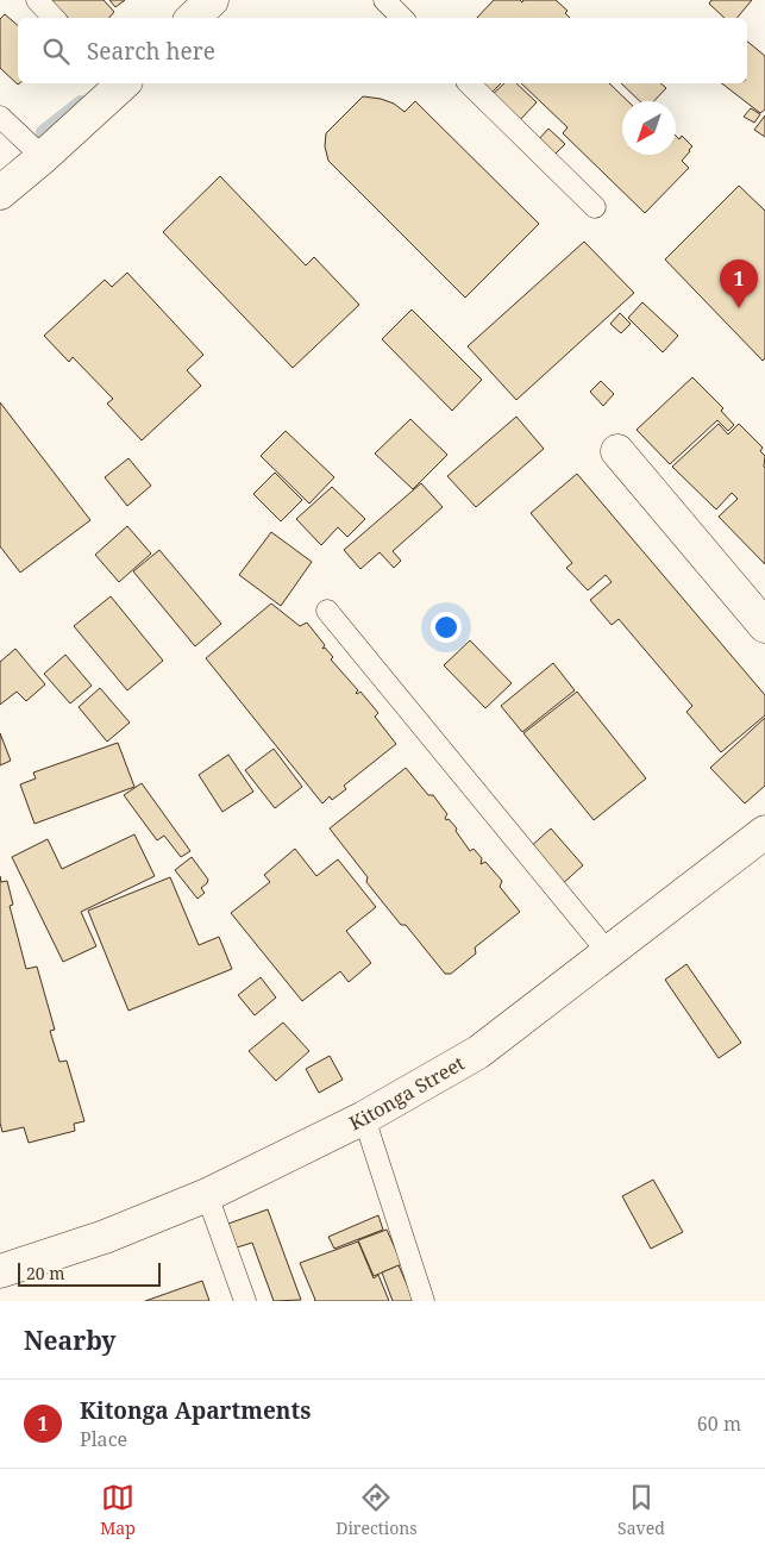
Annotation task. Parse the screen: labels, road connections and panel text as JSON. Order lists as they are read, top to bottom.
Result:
{
  "streets": {
    "street": ["Kitonga Street"]
  },
  "scale_bar": "20 m",
  "north": "bottom left",
  "page": {
    "search": "Search here",
    "pins": "1",
    "scale": "20 m",
    "heading": "Nearby",
    "list": [
      {
        "mark": "1",
        "name": "Kitonga Apartments",
        "note": "Place",
        "value": "60 m"
      }
    ],
    "nav": ["Map", "Directions", "Saved"]
  }
}
